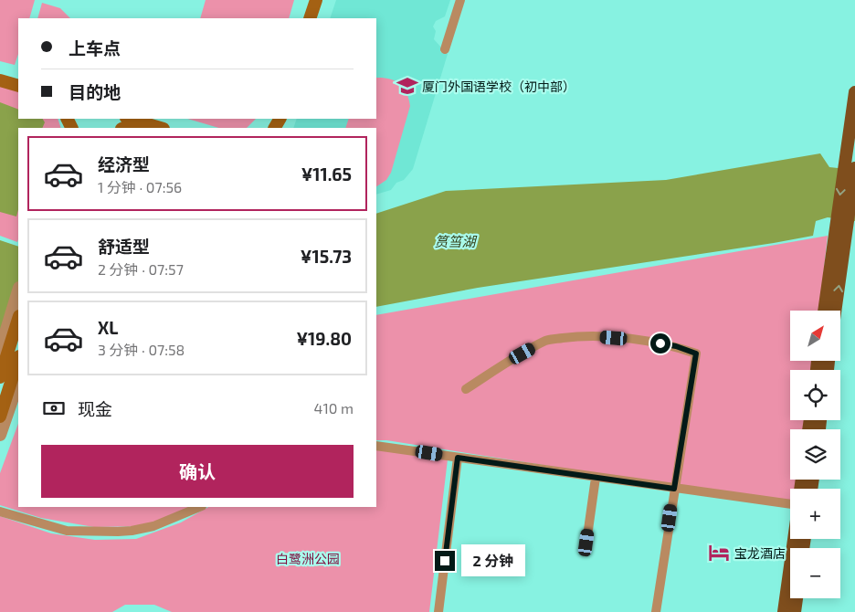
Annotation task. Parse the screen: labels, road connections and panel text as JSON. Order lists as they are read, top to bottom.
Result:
{
  "water": ["筼筜湖"],
  "parks": ["白鹭洲公园"],
  "places": {
    "school or university": ["厦门外国语学校（初中部）"],
    "hotel": ["宝龙酒店"]
  },
  "north": "top right",
  "page": {
    "banner": ["上车点", "目的地"],
    "list": [
      {
        "name": "经济型",
        "note": "1 分钟 · 07:56",
        "value": "¥11.65"
      },
      {
        "name": "舒适型",
        "note": "2 分钟 · 07:57",
        "value": "¥15.73"
      },
      {
        "name": "XL",
        "note": "3 分钟 · 07:58",
        "value": "¥19.80"
      }
    ],
    "map_buttons": ["+", "−"],
    "pay": ["现金", "410 m"],
    "buttons": "确认",
    "bubble": "2 分钟"
  }
}
